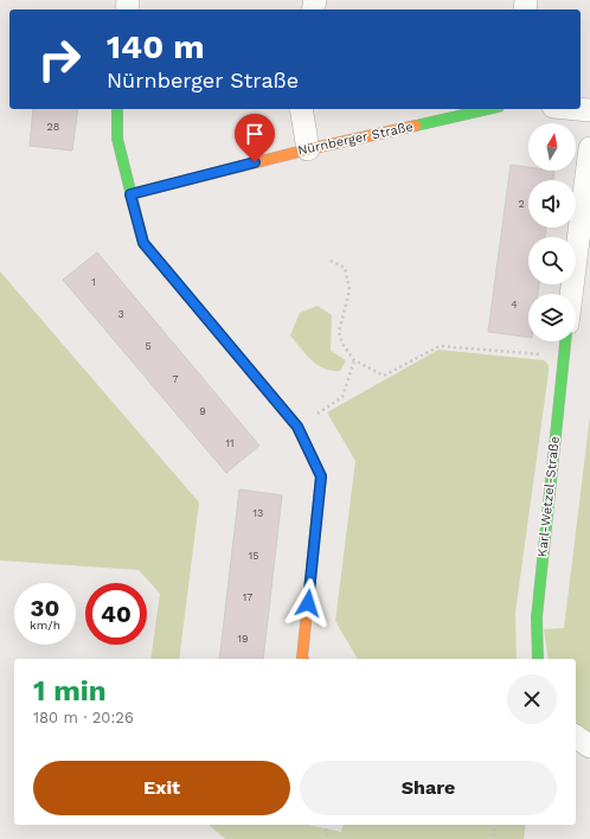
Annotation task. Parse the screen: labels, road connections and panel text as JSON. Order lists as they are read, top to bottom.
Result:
{
  "streets": {
    "street": ["Nürnberger Straße", "Karl-Wetzel-Straße"]
  },
  "house_numbers": [
    "28",
    "2",
    "1",
    "4",
    "3",
    "5",
    "7",
    "9",
    "11",
    "13",
    "15",
    "17",
    "19"
  ],
  "north": "top",
  "page": {
    "turn": ["140 m", "Nürnberger Straße"],
    "speed": "30 km/h",
    "limit": "40",
    "heading": ["1 min", "180 m · 20:26"],
    "buttons": ["Exit", "Share"]
  }
}
